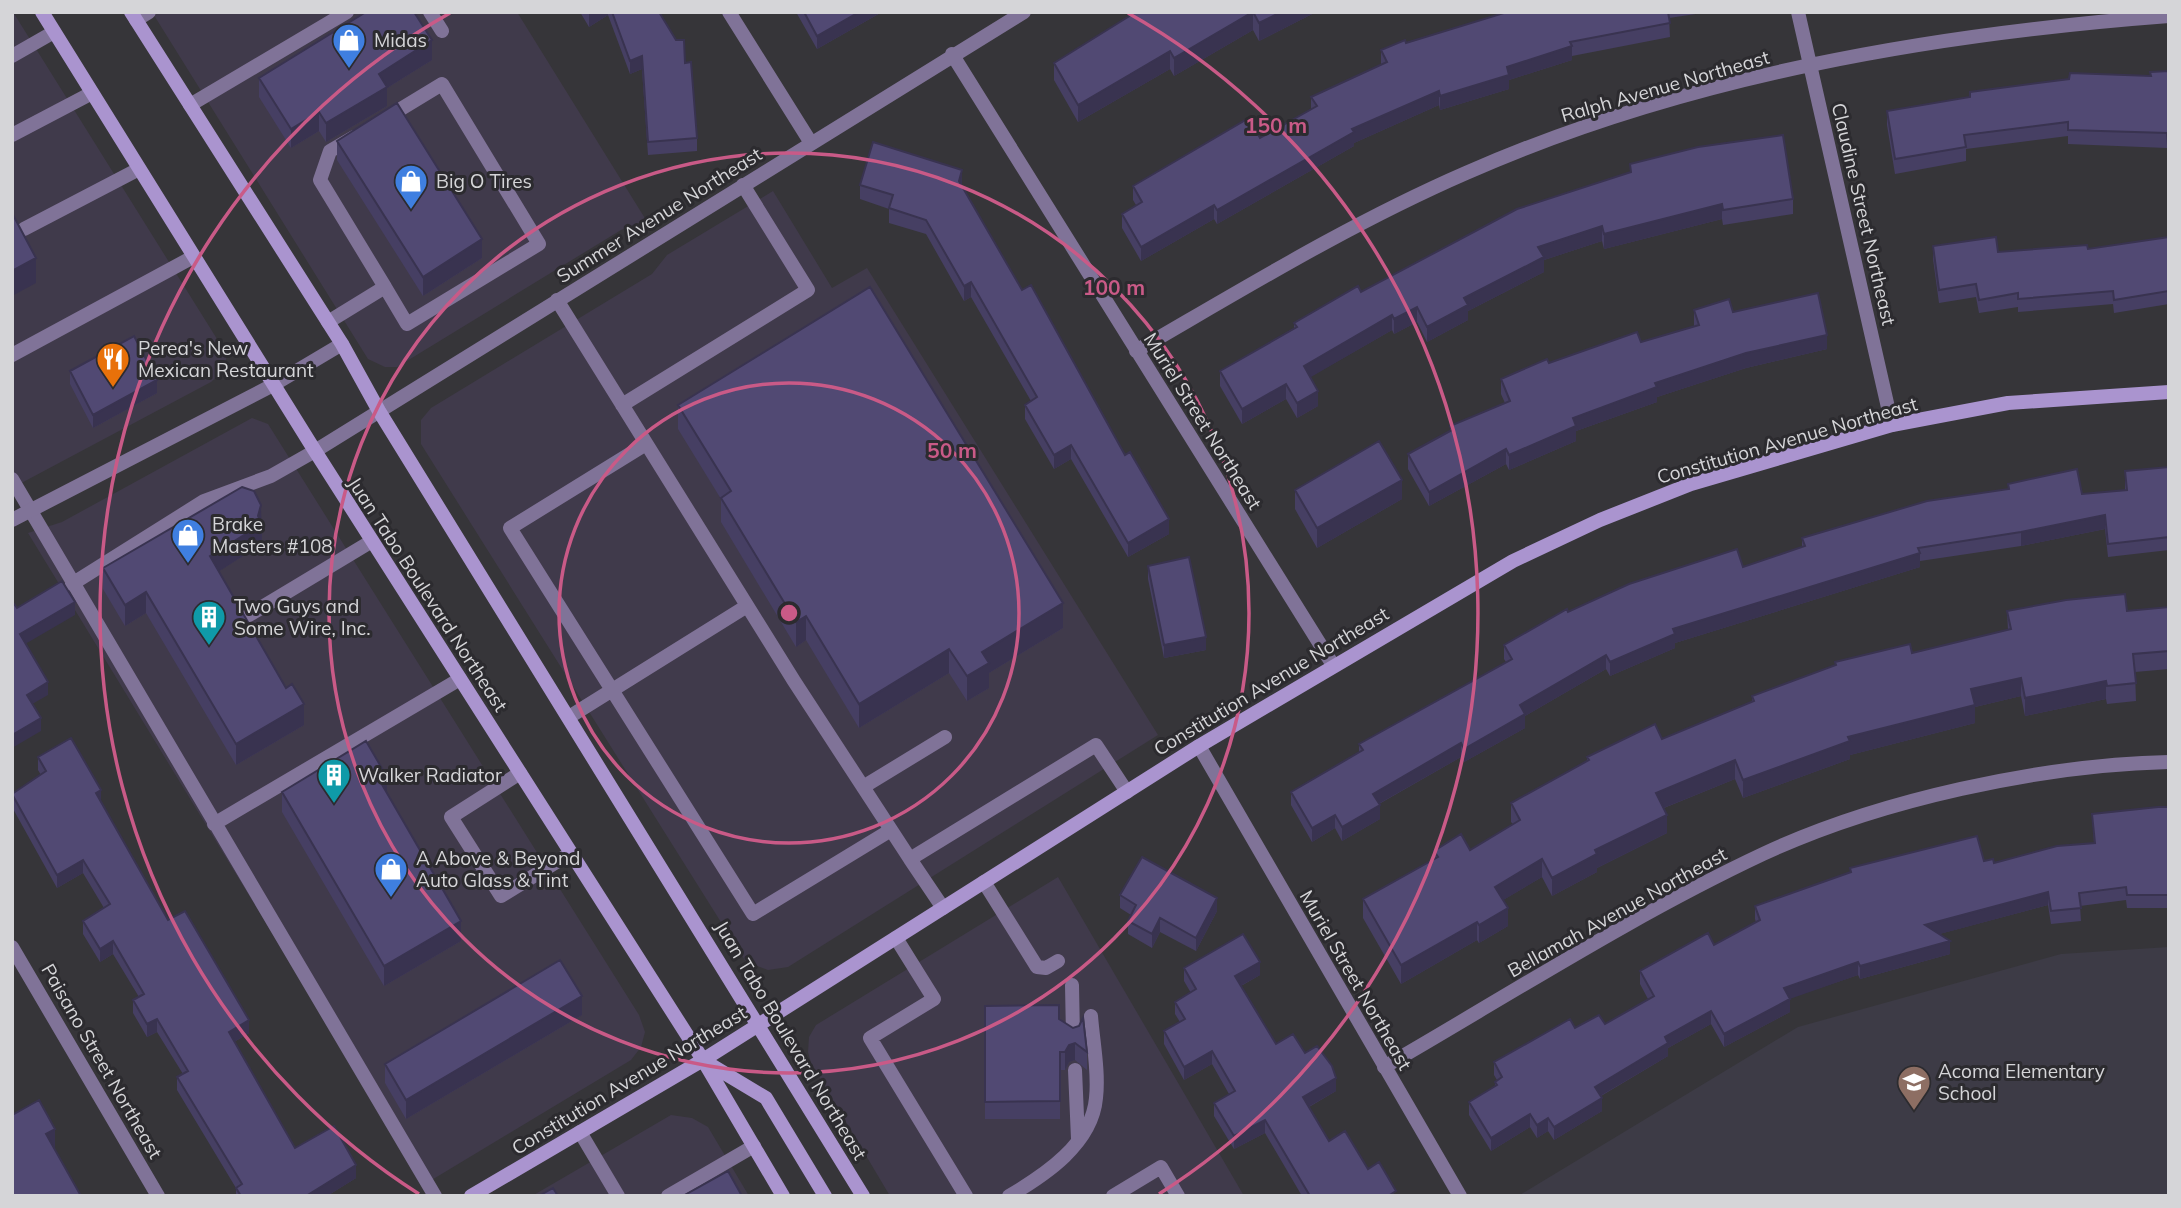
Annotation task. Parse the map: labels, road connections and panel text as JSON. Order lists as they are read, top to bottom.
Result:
{
  "streets": {
    "main road": ["Constitution Avenue Northeast", "Juan Tabo Boulevard Northeast"],
    "street": [
      "Ralph Avenue Northeast",
      "Claudine Street Northeast",
      "Summer Avenue Northeast",
      "Muriel Street Northeast",
      "Bellamah Avenue Northeast",
      "Paisano Street Northeast"
    ]
  },
  "crossings": [
    ["Ralph Avenue Northeast", "Claudine Street Northeast"],
    ["Ralph Avenue Northeast", "Muriel Street Northeast"],
    ["Claudine Street Northeast", "Constitution Avenue Northeast"],
    ["Summer Avenue Northeast", "Muriel Street Northeast"],
    ["Summer Avenue Northeast", "Juan Tabo Boulevard Northeast"],
    ["Muriel Street Northeast", "Constitution Avenue Northeast"],
    ["Muriel Street Northeast", "Bellamah Avenue Northeast"],
    ["Constitution Avenue Northeast", "Juan Tabo Boulevard Northeast"]
  ],
  "places": {
    "shop": [
      "Midas",
      "Big O Tires",
      "Brake Masters #108",
      "A Above & Beyond Auto Glass & Tint"
    ],
    "restaurant": ["Perea's New Mexican Restaurant"],
    "building": ["Two Guys and Some Wire, Inc.", "Walker Radiator"],
    "school or university": ["Acoma Elementary School"]
  },
  "rings": ["150 m", "100 m", "50 m"]
}
